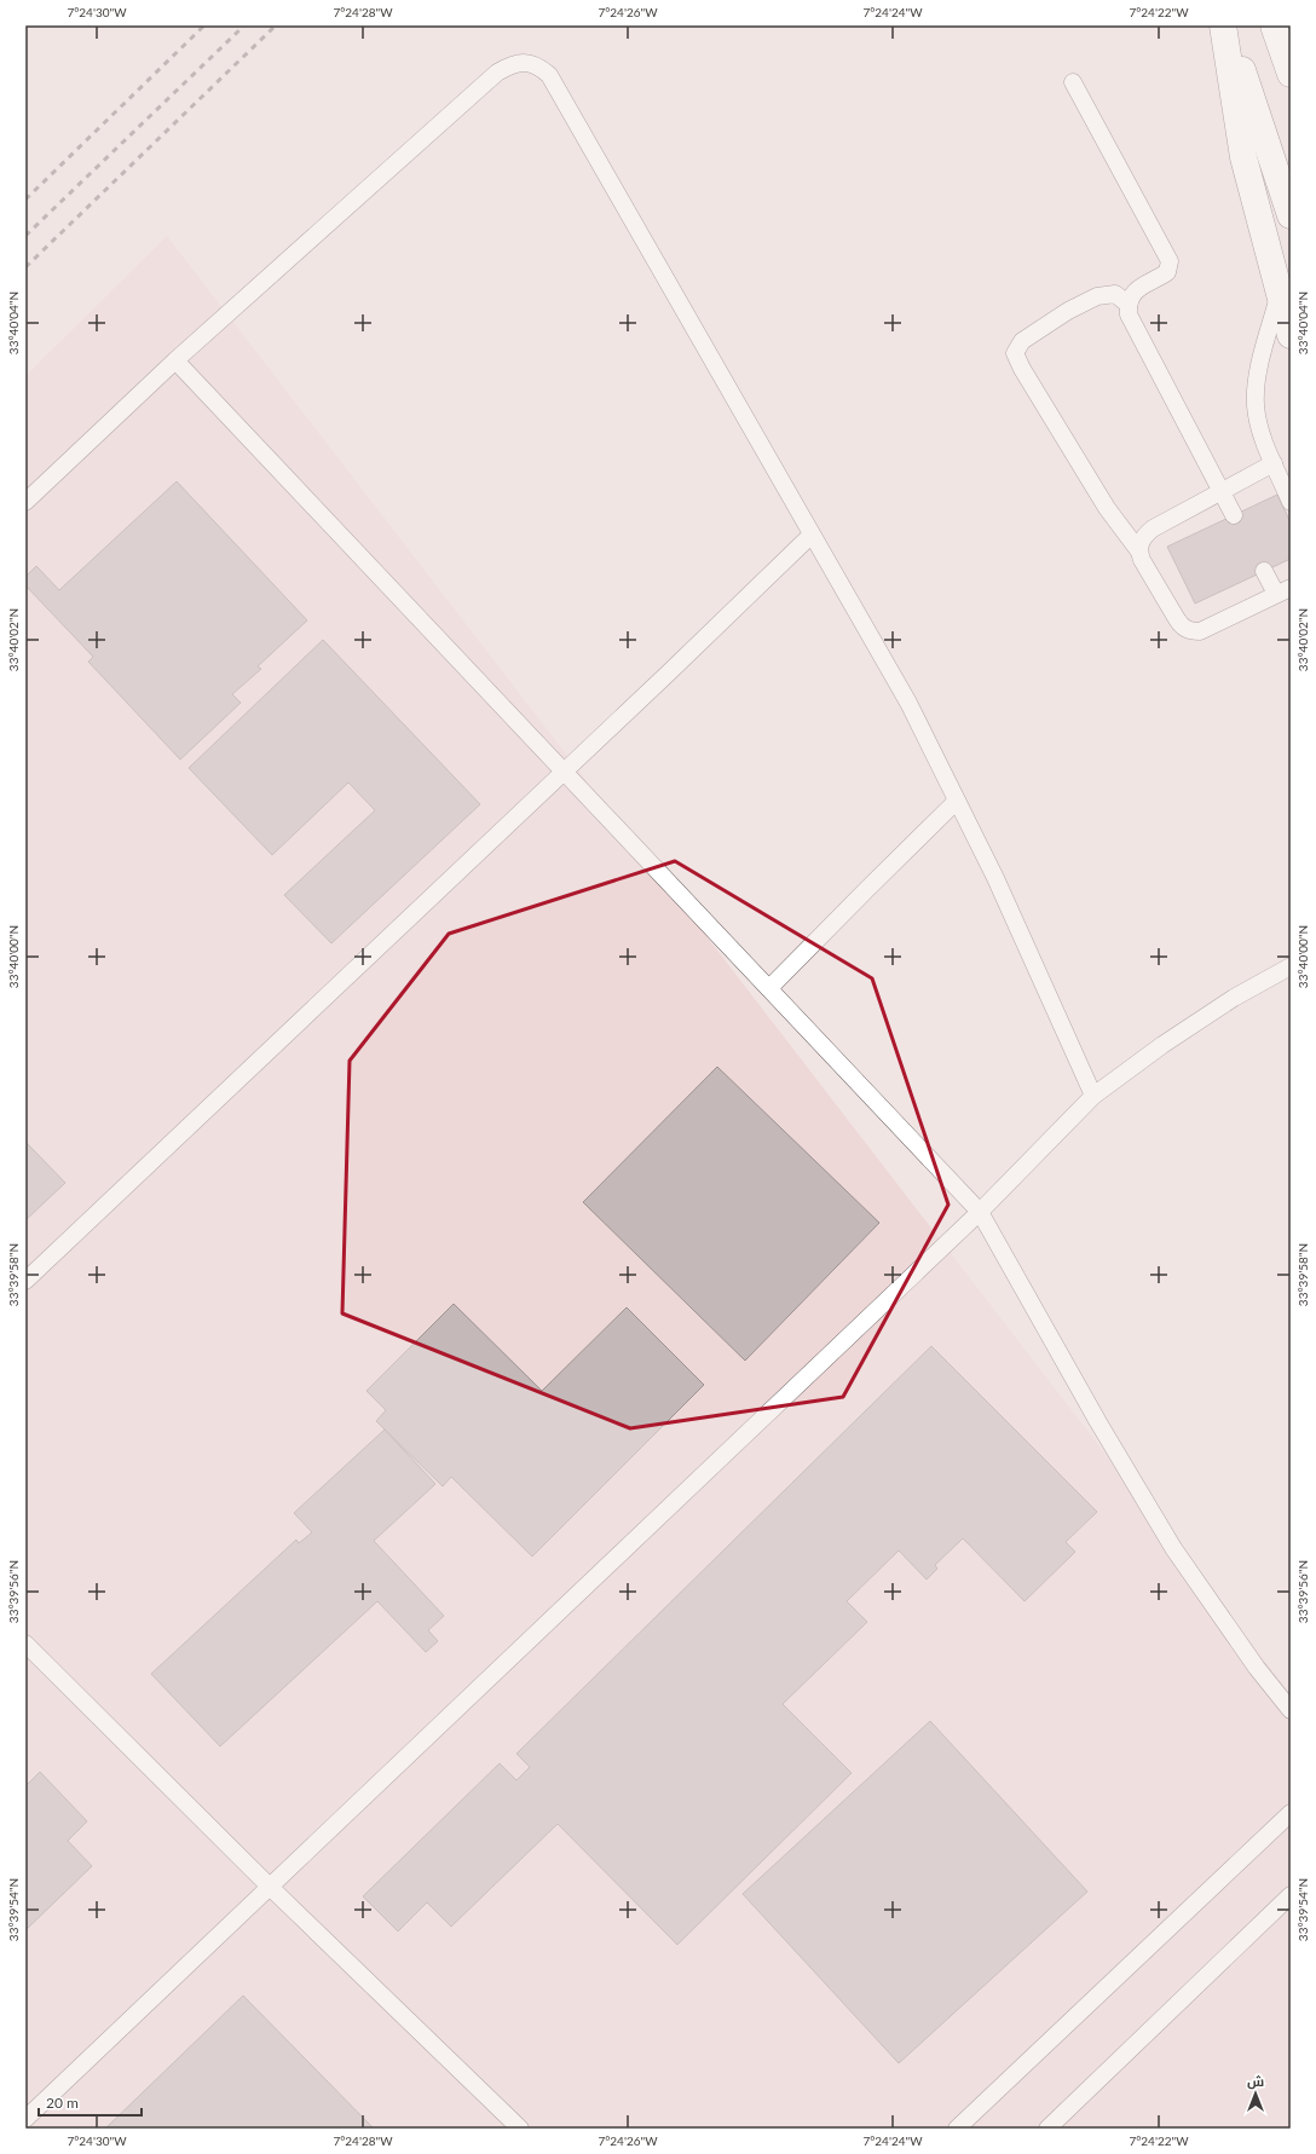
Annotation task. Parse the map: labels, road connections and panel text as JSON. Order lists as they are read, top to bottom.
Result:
{
  "scale_bar": "20 m",
  "north": "top",
  "coordinates": [
    "7°24'30\"W",
    "7°24'28\"W",
    "7°24'26\"W",
    "7°24'24\"W",
    "7°24'22\"W",
    "33°40'04\"N",
    "33°40'02\"N",
    "33°40'00\"N",
    "33°39'58\"N",
    "33°39'56\"N",
    "33°39'54\"N"
  ]
}
